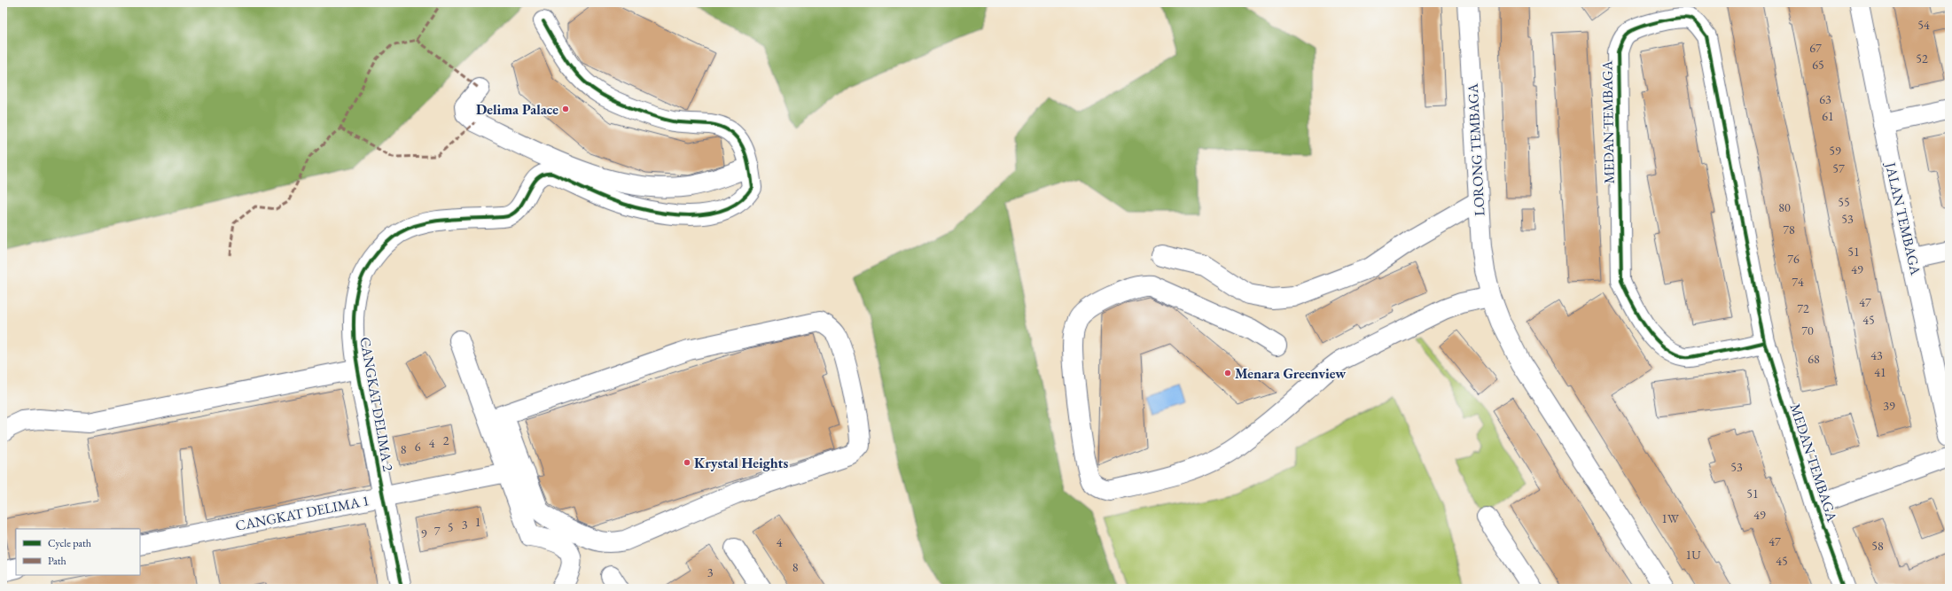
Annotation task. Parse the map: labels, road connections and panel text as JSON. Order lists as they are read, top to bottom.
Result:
{
  "streets": {
    "street": [
      "MEDAN TEMBAGA",
      "LORONG TEMBAGA",
      "JALAN TEMBAGA",
      "CANGKAT DELIMA 2",
      "CANGKAT DELIMA 1"
    ]
  },
  "crossings": [
    ["CANGKAT DELIMA 2", "CANGKAT DELIMA 1"]
  ],
  "places": ["Delima Palace", "Menara Greenview", "Krystal Heights"],
  "house_numbers": [
    "54",
    "67",
    "52",
    "65",
    "63",
    "61",
    "59",
    "57",
    "55",
    "80",
    "53",
    "78",
    "51",
    "76",
    "49",
    "74",
    "47",
    "72",
    "45",
    "70",
    "43",
    "68",
    "41",
    "39",
    "2",
    "4",
    "6",
    "8",
    "53",
    "51",
    "49",
    "1W",
    "1",
    "3",
    "5",
    "7",
    "9",
    "47",
    "4",
    "58",
    "1U",
    "45",
    "8",
    "3"
  ],
  "legend": ["Cycle path", "Path"]
}
